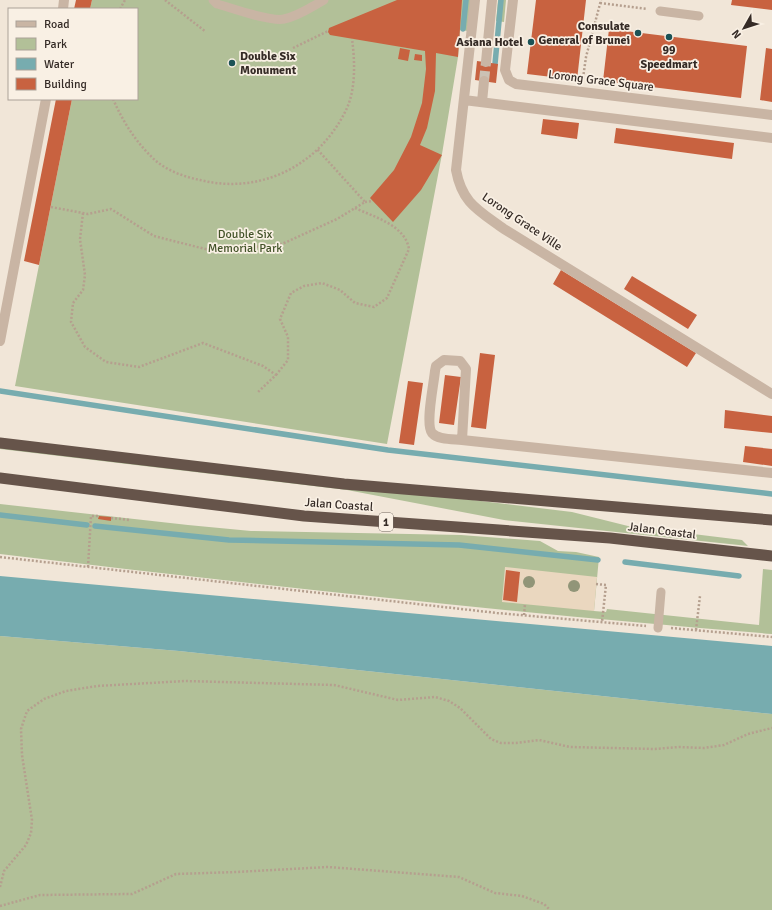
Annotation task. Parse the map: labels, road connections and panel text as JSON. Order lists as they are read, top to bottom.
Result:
{
  "streets": {
    "highway": ["Jalan Coastal", "1"],
    "street": ["Lorong Grace Square", "Lorong Grace Ville"]
  },
  "parks": ["Double Six Memorial Park"],
  "places": [
    "Consulate General of Brunei",
    "99 Speedmart",
    "Asiana Hotel",
    "Double Six Monument"
  ],
  "legend": [
    "Road",
    "Park",
    "Water",
    "Building"
  ],
  "north": "bottom left"
}
